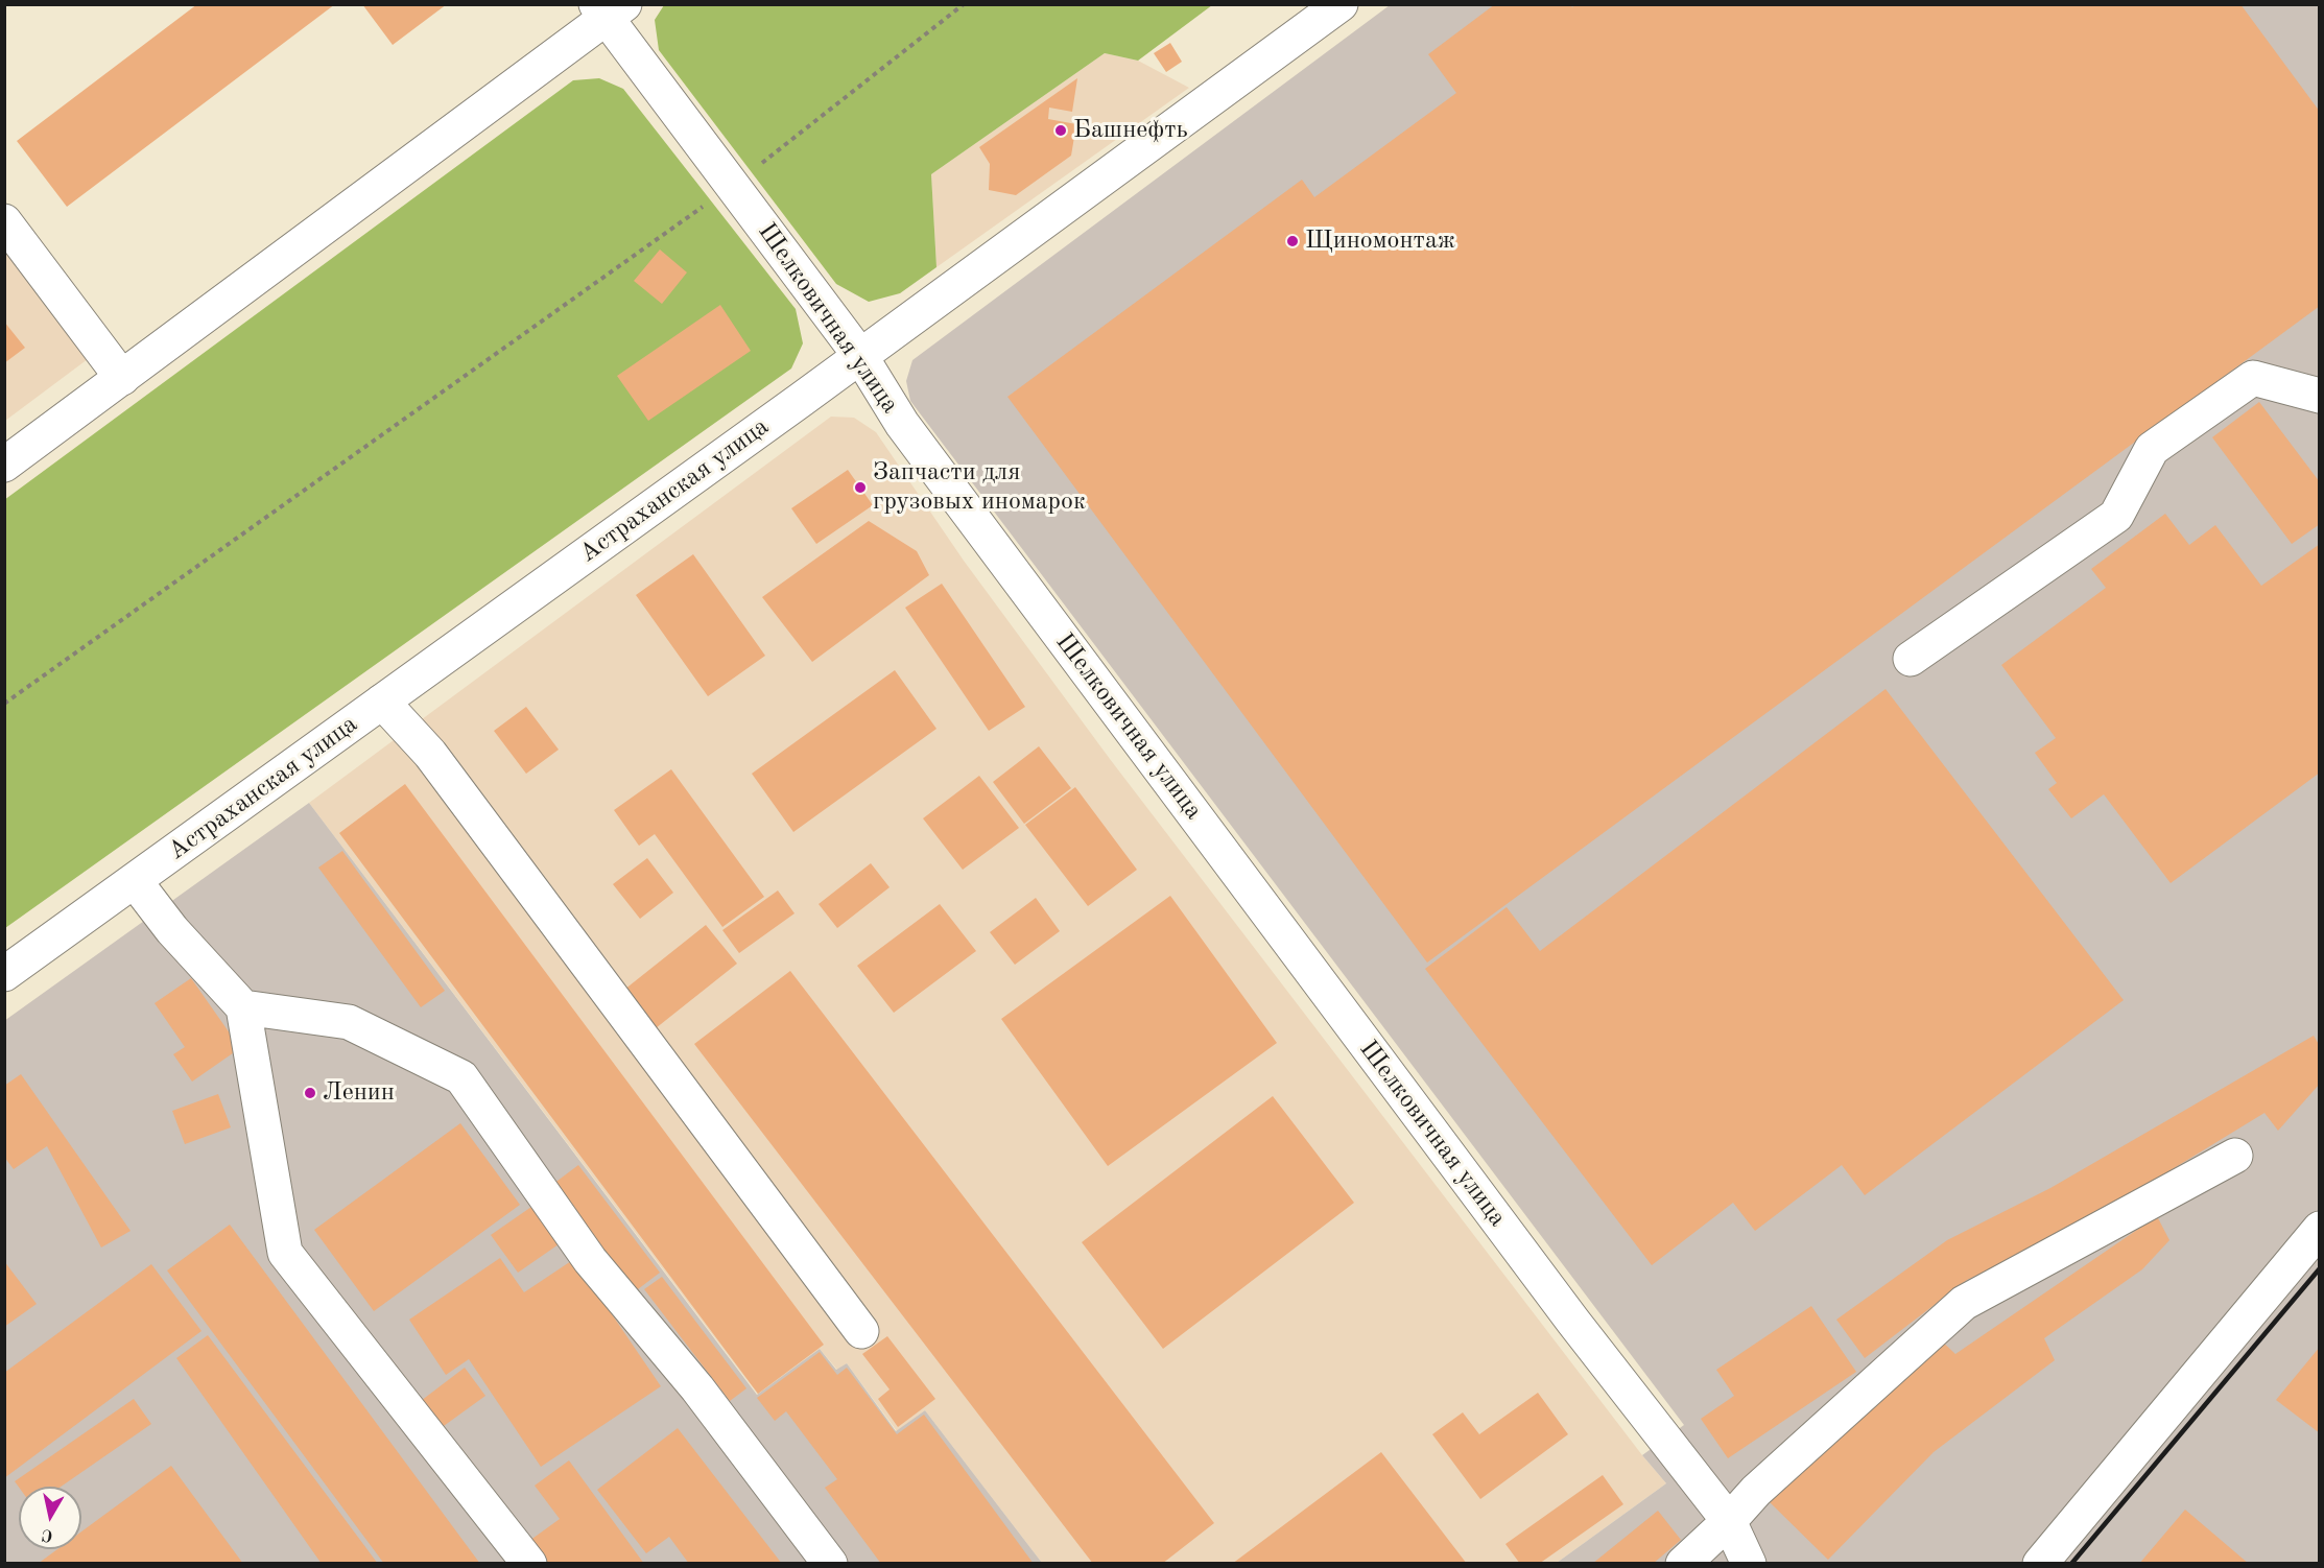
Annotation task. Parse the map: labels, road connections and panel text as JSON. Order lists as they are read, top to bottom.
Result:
{
  "streets": {
    "main road": ["Шелковичная улица", "Астраханская улица"]
  },
  "crossings": [
    ["Шелковичная улица", "Астраханская улица"]
  ],
  "places": [
    "Башнефть",
    "Щиномонтаж",
    "Запчасти для грузовых иномарок",
    "Ленин"
  ],
  "north": "bottom"
}
